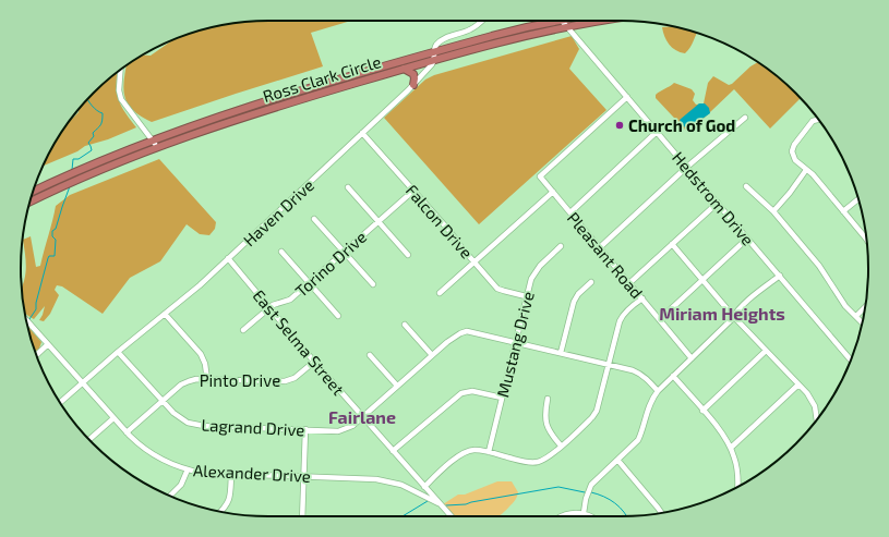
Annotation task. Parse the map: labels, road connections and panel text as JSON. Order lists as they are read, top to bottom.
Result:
{
  "streets": {
    "highway": ["Ross Clark Circle"],
    "street": [
      "Hedstrom Drive",
      "Haven Drive",
      "Falcon Drive",
      "Pleasant Road",
      "Torino Drive",
      "East Selma Street",
      "Mustang Drive",
      "Pinto Drive",
      "Lagrand Drive",
      "Alexander Drive"
    ]
  },
  "crossings": [
    ["Ross Clark Circle", "Hedstrom Drive"],
    ["Ross Clark Circle", "Haven Drive"],
    ["Hedstrom Drive", "Pleasant Road"],
    ["Haven Drive", "Falcon Drive"],
    ["Haven Drive", "East Selma Street"],
    ["Haven Drive", "Lagrand Drive"],
    ["Haven Drive", "Alexander Drive"],
    ["Falcon Drive", "Torino Drive"],
    ["Falcon Drive", "Mustang Drive"],
    ["Torino Drive", "East Selma Street"],
    ["East Selma Street", "Pinto Drive"],
    ["East Selma Street", "Lagrand Drive"],
    ["East Selma Street", "Alexander Drive"],
    ["Mustang Drive", "Lagrand Drive"],
    ["Pinto Drive", "Lagrand Drive"],
    ["Pinto Drive", "Alexander Drive"]
  ],
  "districts": ["Miriam Heights", "Fairlane"],
  "places": ["Church of God"]
}
